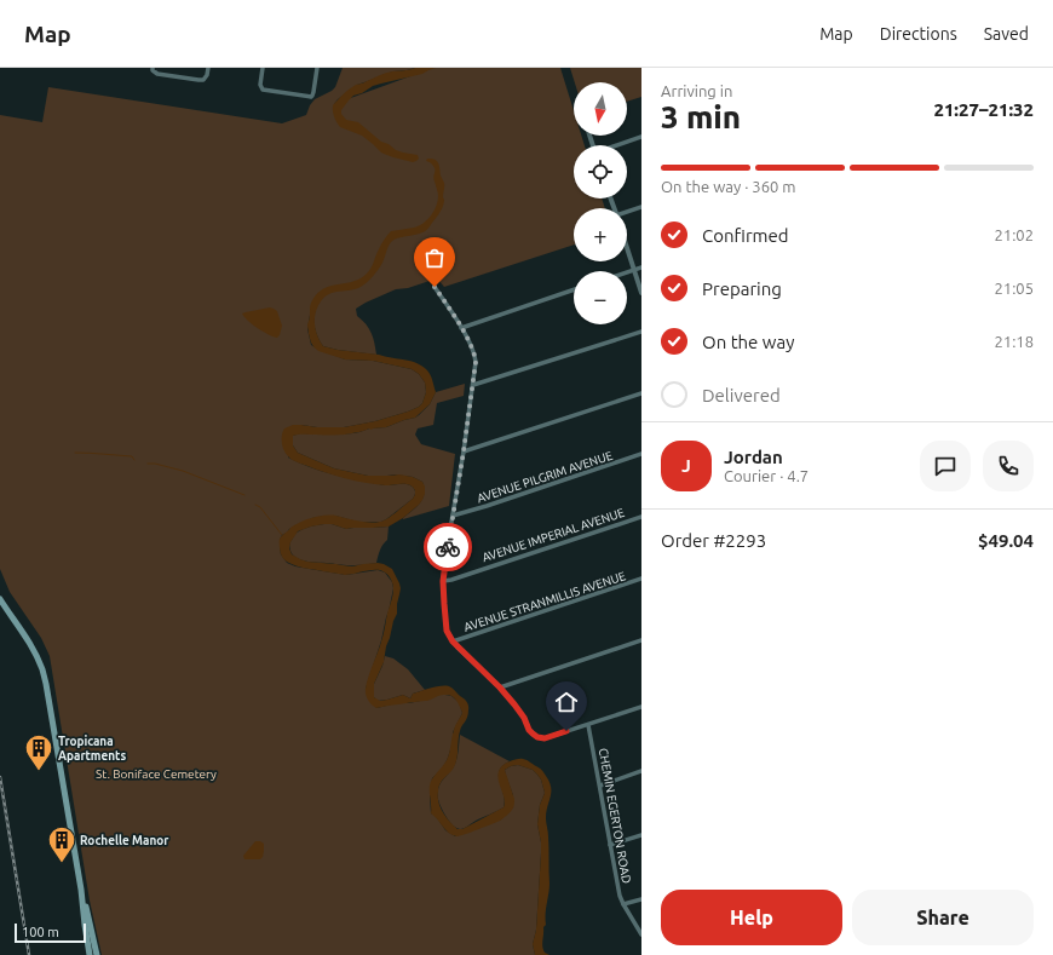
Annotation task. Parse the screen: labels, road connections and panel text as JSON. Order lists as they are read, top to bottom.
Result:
{
  "streets": {
    "street": [
      "AVENUE PILGRIM AVENUE",
      "AVENUE IMPERIAL AVENUE",
      "AVENUE STRANMILLIS AVENUE",
      "CHEMIN EGERTON ROAD"
    ]
  },
  "parks": ["St. Boniface Cemetery"],
  "places": {
    "building": ["Tropicana Apartments", "Rochelle Manor"]
  },
  "scale_bar": "100 m",
  "north": "bottom",
  "page": {
    "header": "Map",
    "nav": ["Map", "Directions", "Saved"],
    "heading": ["3 min", "Arriving in", "21:27–21:32"],
    "panel": [
      "Jordan",
      "Courier · 4.7",
      "Order #2293",
      "$49.04"
    ],
    "map_buttons": ["+", "−"],
    "bar": "On the way · 360 m",
    "list": [
      ["Confirmed", "21:02"],
      ["Preparing", "21:05"],
      ["On the way", "21:18"],
      "Delivered"
    ],
    "round": "J",
    "buttons": ["Help", "Share"],
    "scale": "100 m"
  }
}
